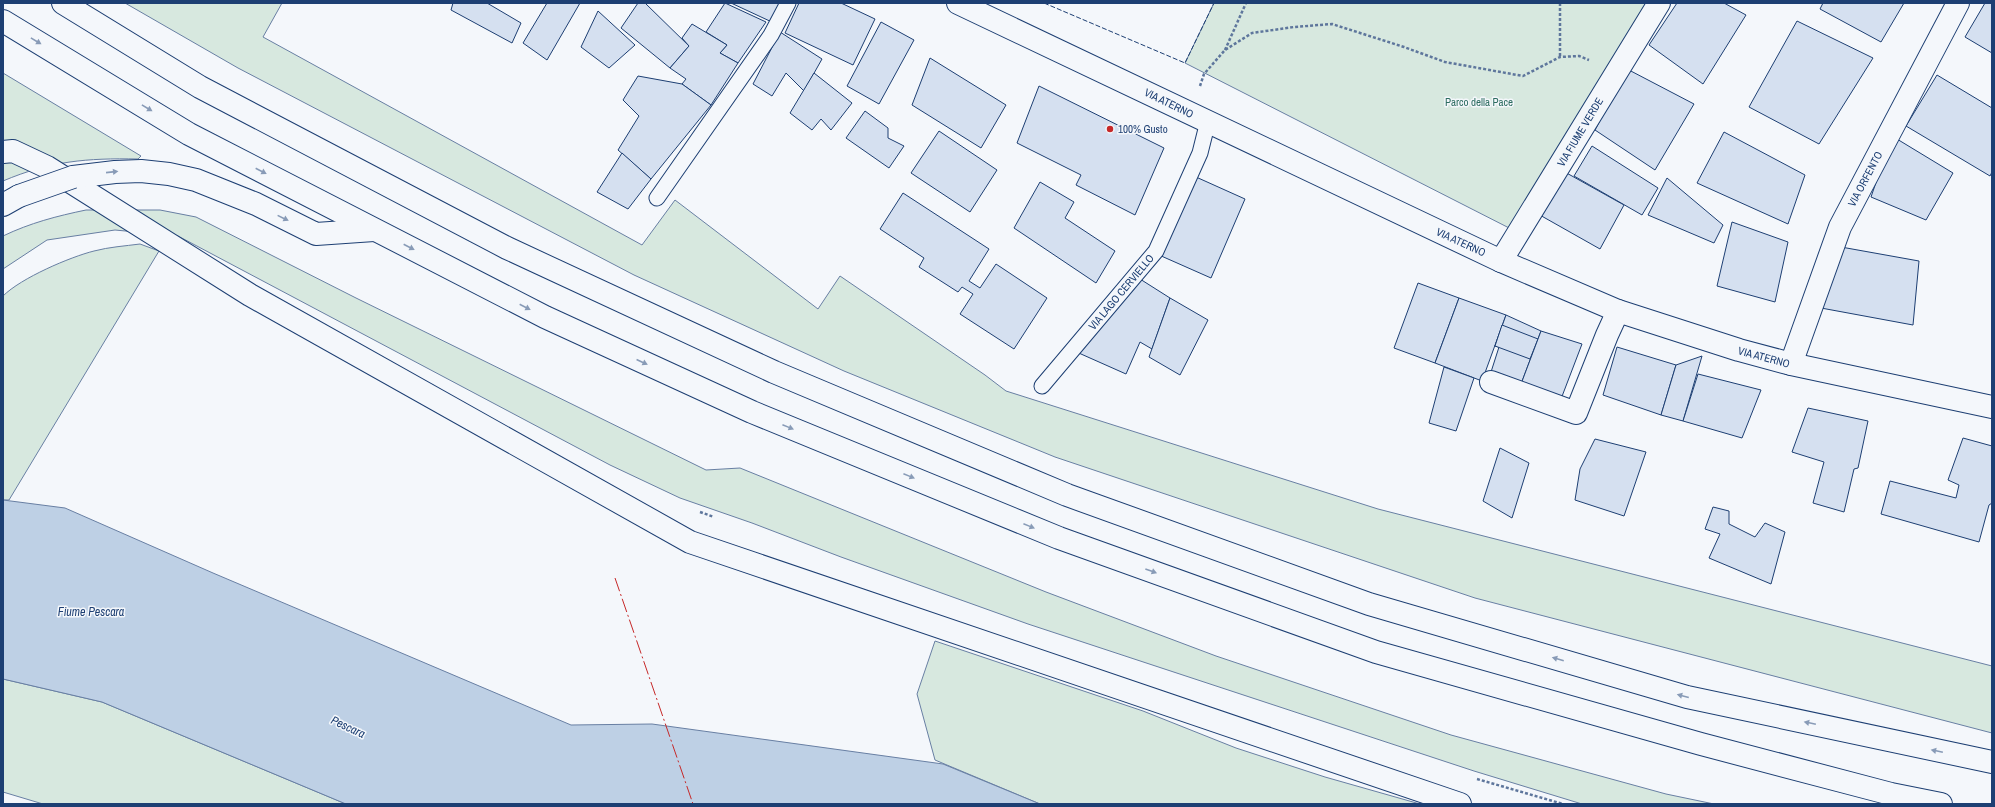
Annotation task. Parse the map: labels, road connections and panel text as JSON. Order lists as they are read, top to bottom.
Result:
{
  "streets": {
    "main road": ["VIA ATERNO", "VIA FIUME VERDE", "VIA ORFENTO"],
    "lane": ["VIA LAGO CERVIELLO"]
  },
  "crossings": [
    ["VIA ATERNO", "VIA FIUME VERDE"],
    ["VIA ATERNO", "VIA ORFENTO"],
    ["VIA ATERNO", "VIA LAGO CERVIELLO"]
  ],
  "water": ["Fiume Pescara", "Pescara"],
  "parks": ["Parco della Pace"],
  "places": ["100% Gusto"]
}
